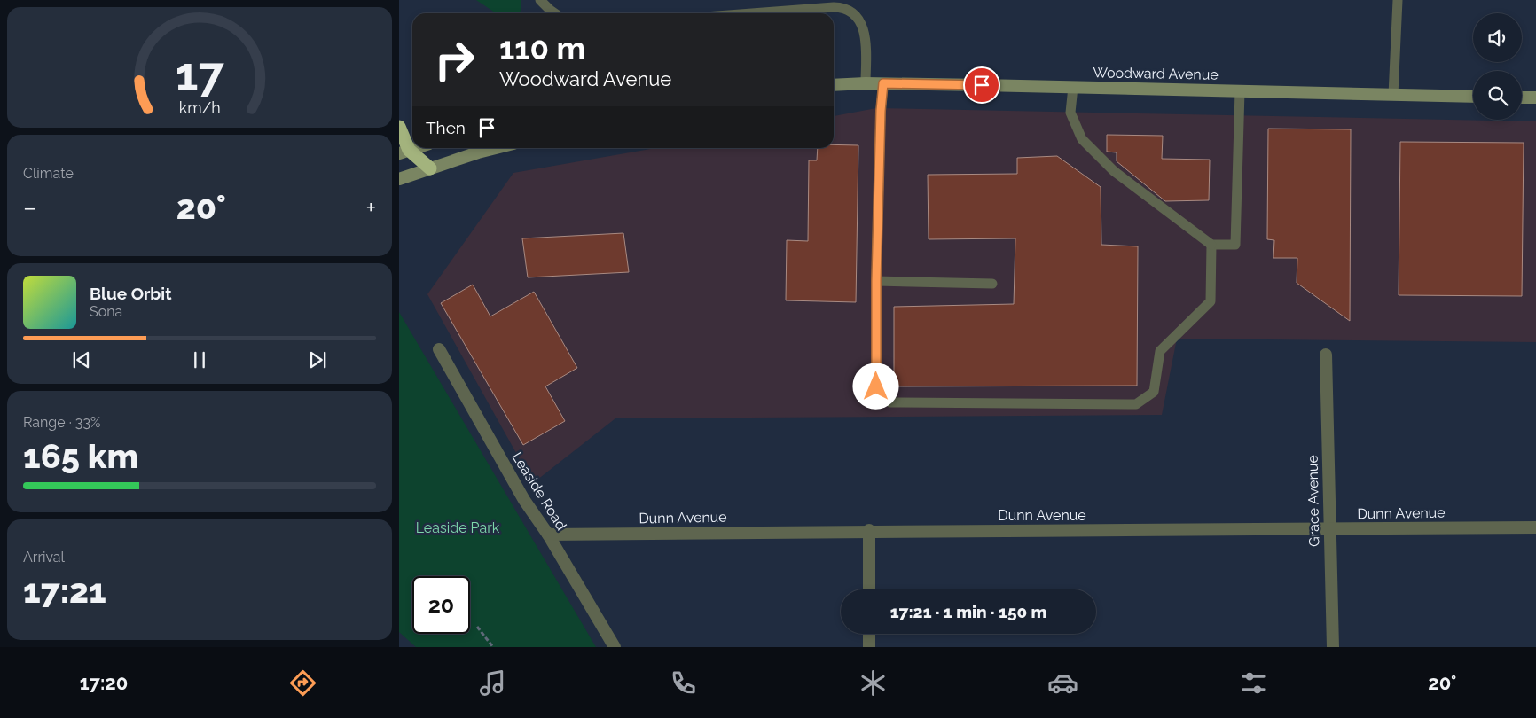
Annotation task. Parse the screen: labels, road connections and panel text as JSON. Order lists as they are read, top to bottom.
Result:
{
  "streets": {
    "main road": ["Woodward Avenue"],
    "street": ["Leaside Road", "Grace Avenue", "Dunn Avenue"]
  },
  "crossings": [
    ["Leaside Road", "Dunn Avenue"],
    ["Grace Avenue", "Dunn Avenue"]
  ],
  "parks": ["Leaside Park"],
  "page": {
    "turn": ["110 m", "Woodward Avenue"],
    "then": "Then",
    "tile": [
      "Climate",
      ["Range · 33%", "165 km"],
      ["Arrival", "17:21"]
    ],
    "heat": ["−", "20°", "+"],
    "song": ["Blue Orbit", "Sona"],
    "limit": "20",
    "trip": "17:21 · 1 min · 150 m",
    "tabs": ["17:20", "20°"],
    "gauge": ["17", "km/h"]
  }
}
